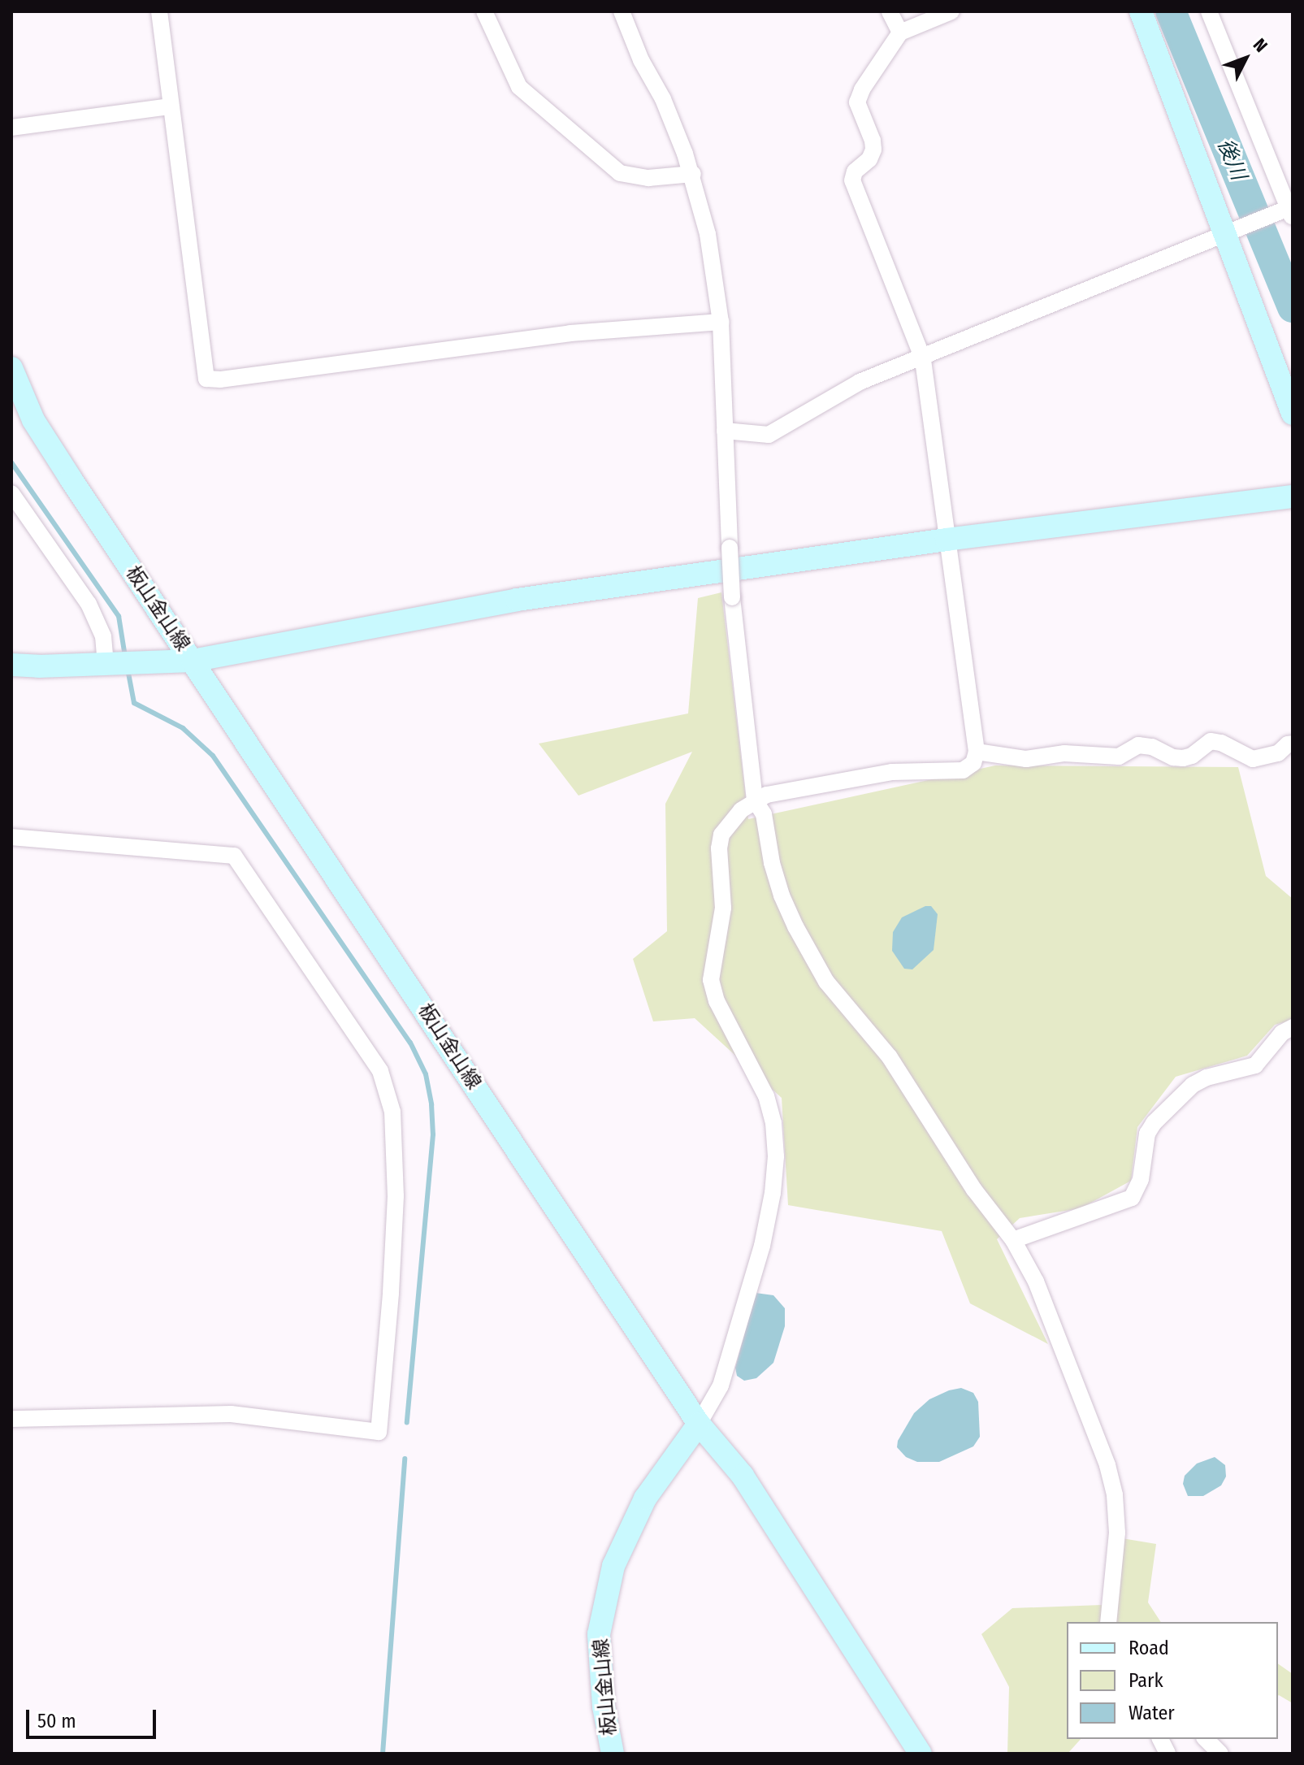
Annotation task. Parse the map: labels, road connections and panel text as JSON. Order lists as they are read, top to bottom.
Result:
{
  "streets": {
    "street": ["板山金山線"]
  },
  "water": ["後川"],
  "legend": ["Road", "Park", "Water"],
  "scale_bar": "50 m",
  "north": "top right"
}
